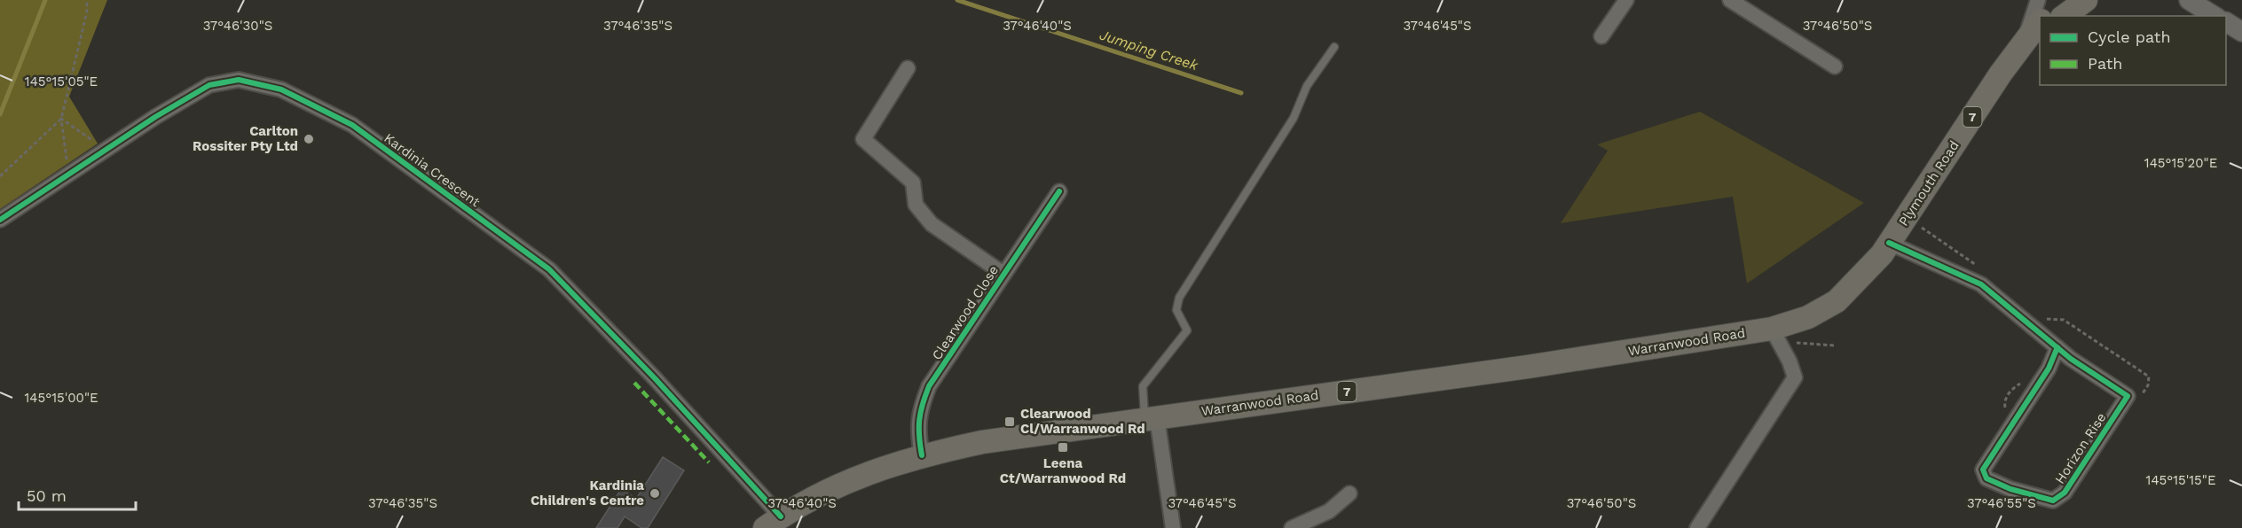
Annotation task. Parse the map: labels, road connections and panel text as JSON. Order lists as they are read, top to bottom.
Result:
{
  "streets": {
    "main road": ["7", "Plymouth Road", "Warranwood Road"],
    "street": ["Kardinia Crescent", "Clearwood Close", "Horizon Rise"]
  },
  "crossings": [
    ["Kardinia Crescent", "Warranwood Road"],
    ["Plymouth Road", "Warranwood Road"],
    ["Plymouth Road", "Horizon Rise"],
    ["Clearwood Close", "Warranwood Road"]
  ],
  "water": ["Jumping Creek"],
  "places": {
    "other": ["Carlton Rossiter Pty Ltd", "Kardinia Children's Centre"],
    "transit": ["Clearwood Cl/Warranwood Rd", "Leena Ct/Warranwood Rd"]
  },
  "legend": ["Cycle path", "Path"],
  "scale_bar": "50 m",
  "coordinates": [
    "37°46'30\"S",
    "37°46'35\"S",
    "37°46'40\"S",
    "37°46'45\"S",
    "37°46'50\"S",
    "145°15'05\"E",
    "145°15'20\"E",
    "145°15'00\"E",
    "145°15'15\"E",
    "37°46'55\"S"
  ]
}
